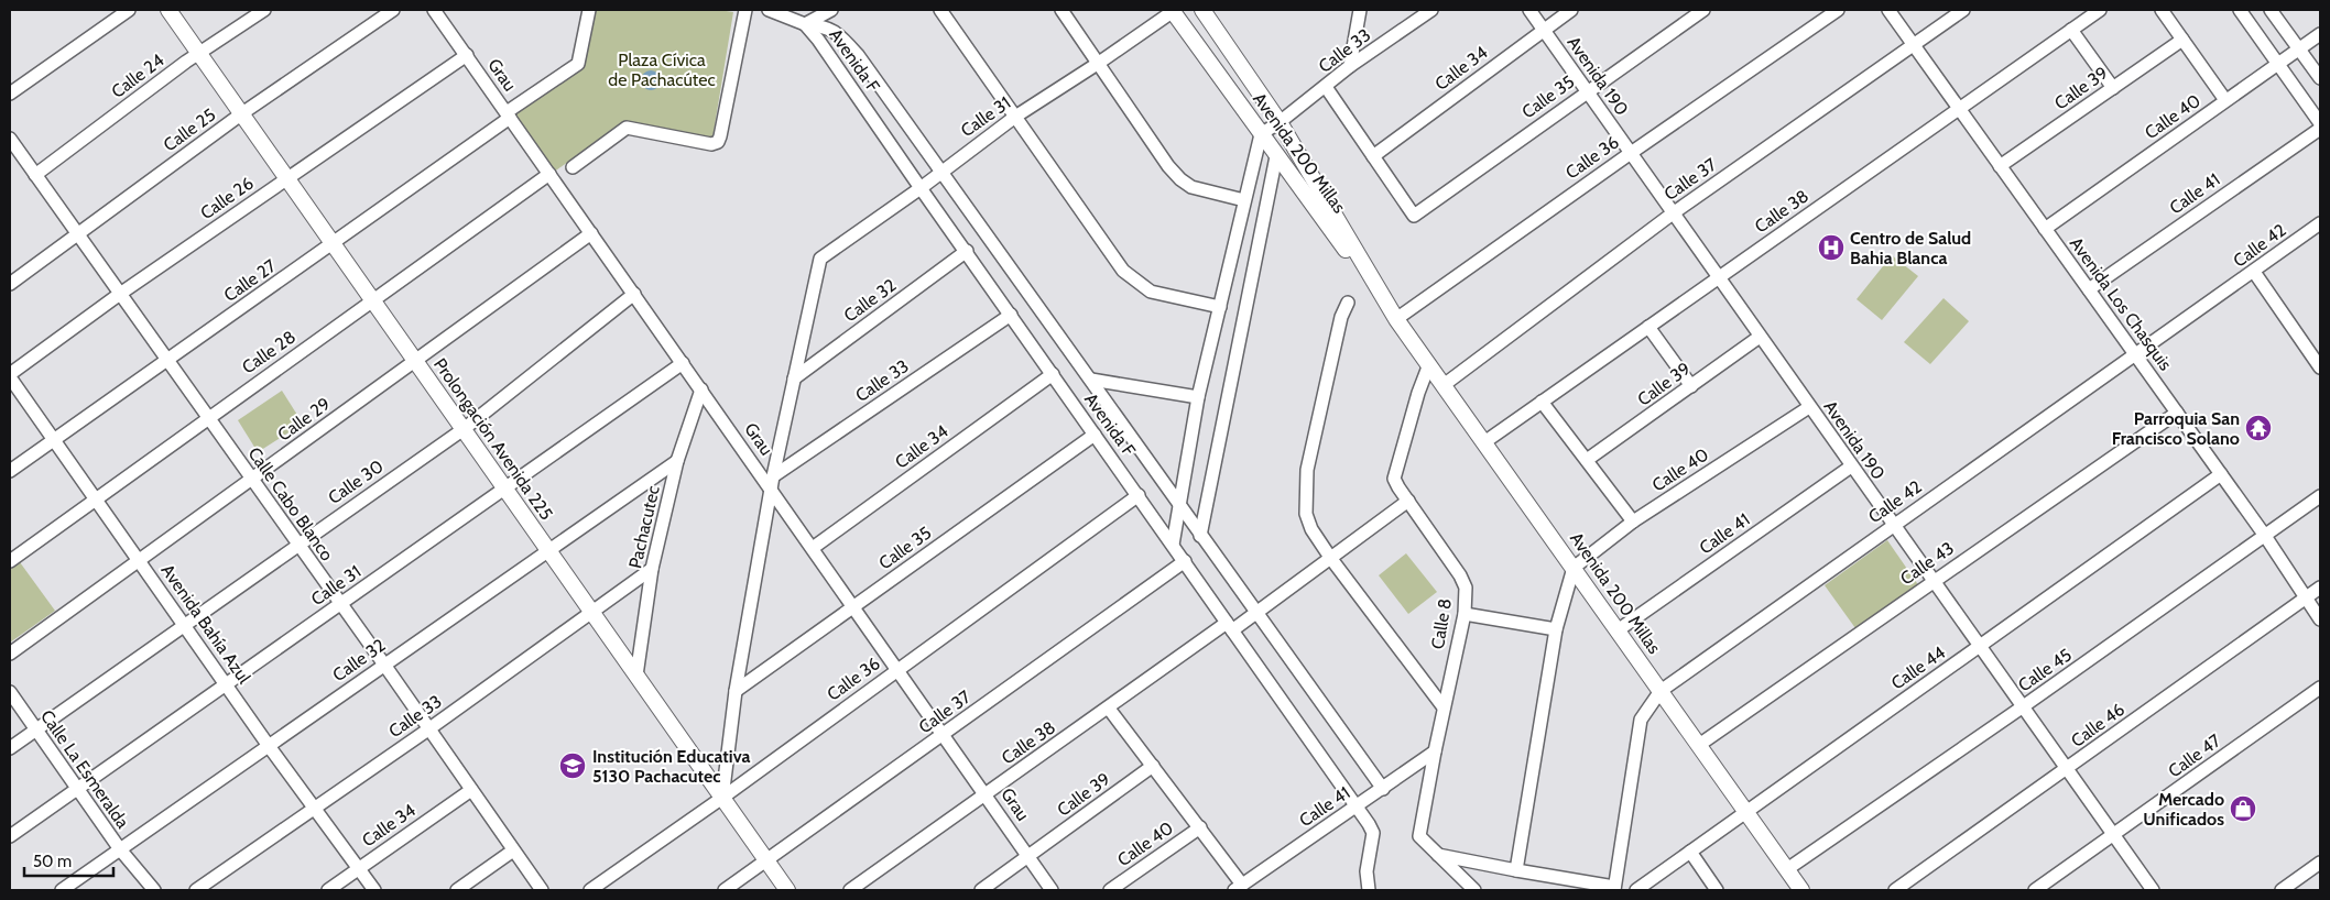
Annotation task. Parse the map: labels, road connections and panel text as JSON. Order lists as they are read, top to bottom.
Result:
{
  "streets": {
    "main road": ["Avenida 200 Millas", "Prolongación Avenida 225"],
    "street": [
      "Calle 33",
      "Avenida F",
      "Calle 34",
      "Grau",
      "Calle 24",
      "Avenida 190",
      "Calle 39",
      "Calle 35",
      "Calle 31",
      "Calle 40",
      "Calle 25",
      "Calle 36",
      "Calle 37",
      "Calle 41",
      "Calle 26",
      "Calle 38",
      "Calle 42",
      "Calle 27",
      "Calle 32",
      "Avenida Los Chasquis",
      "Calle 28",
      "Calle 29",
      "Calle 30",
      "Calle Cabo Blanco",
      "Pachacutec",
      "Calle 43",
      "Avenida Bahía Azul",
      "Calle 8",
      "Calle 44",
      "Calle 45",
      "Calle 46",
      "Calle 47",
      "Calle La Esmeralda"
    ]
  },
  "crossings": [
    ["Calle 33", "Avenida F"],
    ["Calle 33", "Avenida 200 Millas"],
    ["Calle 33", "Prolongación Avenida 225"],
    ["Calle 33", "Calle Cabo Blanco"],
    ["Calle 33", "Pachacutec"],
    ["Calle 33", "Avenida Bahía Azul"],
    ["Avenida F", "Calle 34"],
    ["Avenida F", "Calle 35"],
    ["Avenida F", "Calle 31"],
    ["Avenida F", "Calle 36"],
    ["Avenida F", "Calle 37"],
    ["Avenida F", "Calle 41"],
    ["Avenida F", "Calle 38"],
    ["Avenida F", "Calle 32"],
    ["Calle 34", "Grau"],
    ["Calle 34", "Avenida 190"],
    ["Calle 34", "Calle 35"],
    ["Calle 34", "Calle Cabo Blanco"],
    ["Calle 34", "Avenida Bahía Azul"],
    ["Grau", "Calle 39"],
    ["Grau", "Calle 35"],
    ["Grau", "Calle 31"],
    ["Grau", "Calle 36"],
    ["Grau", "Calle 37"],
    ["Grau", "Calle 26"],
    ["Grau", "Calle 38"],
    ["Grau", "Calle 27"],
    ["Grau", "Calle 28"],
    ["Grau", "Calle 29"],
    ["Grau", "Calle 30"],
    ["Grau", "Pachacutec"],
    ["Calle 24", "Prolongación Avenida 225"],
    ["Calle 24", "Calle Cabo Blanco"],
    ["Avenida 190", "Calle 39"],
    ["Avenida 190", "Calle 35"],
    ["Avenida 190", "Calle 40"],
    ["Avenida 190", "Calle 36"],
    ["Avenida 190", "Calle 37"],
    ["Avenida 190", "Calle 41"],
    ["Avenida 190", "Calle 38"],
    ["Avenida 190", "Calle 42"],
    ["Avenida 190", "Calle 43"],
    ["Avenida 190", "Calle 44"],
    ["Avenida 190", "Calle 45"],
    ["Avenida 190", "Calle 46"],
    ["Avenida 190", "Calle 47"],
    ["Calle 39", "Avenida Los Chasquis"],
    ["Calle 31", "Avenida 200 Millas"],
    ["Calle 31", "Calle 32"],
    ["Calle 31", "Prolongación Avenida 225"],
    ["Calle 31", "Calle Cabo Blanco"],
    ["Calle 31", "Avenida Bahía Azul"],
    ["Calle 31", "Calle La Esmeralda"],
    ["Calle 40", "Avenida 200 Millas"],
    ["Calle 40", "Avenida Los Chasquis"],
    ["Calle 25", "Prolongación Avenida 225"],
    ["Calle 25", "Calle Cabo Blanco"],
    ["Avenida 200 Millas", "Calle 36"],
    ["Avenida 200 Millas", "Calle 37"],
    ["Avenida 200 Millas", "Calle 41"],
    ["Avenida 200 Millas", "Calle 38"],
    ["Avenida 200 Millas", "Calle 42"],
    ["Avenida 200 Millas", "Calle 43"],
    ["Avenida 200 Millas", "Calle 8"],
    ["Avenida 200 Millas", "Calle 44"],
    ["Avenida 200 Millas", "Calle 45"],
    ["Calle 36", "Prolongación Avenida 225"],
    ["Calle 37", "Avenida Los Chasquis"],
    ["Calle 37", "Prolongación Avenida 225"],
    ["Calle 41", "Avenida Los Chasquis"],
    ["Calle 41", "Calle 8"],
    ["Calle 26", "Prolongación Avenida 225"],
    ["Calle 26", "Calle Cabo Blanco"],
    ["Calle 26", "Avenida Bahía Azul"],
    ["Calle 38", "Avenida Los Chasquis"],
    ["Calle 38", "Calle 8"],
    ["Calle 42", "Avenida Los Chasquis"],
    ["Calle 27", "Prolongación Avenida 225"],
    ["Calle 27", "Calle Cabo Blanco"],
    ["Calle 27", "Avenida Bahía Azul"],
    ["Calle 32", "Prolongación Avenida 225"],
    ["Calle 32", "Calle Cabo Blanco"],
    ["Calle 32", "Pachacutec"],
    ["Calle 32", "Avenida Bahía Azul"],
    ["Calle 32", "Calle La Esmeralda"],
    ["Avenida Los Chasquis", "Calle 43"],
    ["Avenida Los Chasquis", "Calle 44"],
    ["Avenida Los Chasquis", "Calle 45"],
    ["Avenida Los Chasquis", "Calle 46"],
    ["Calle 28", "Prolongación Avenida 225"],
    ["Calle 28", "Calle Cabo Blanco"],
    ["Calle 28", "Avenida Bahía Azul"],
    ["Calle 29", "Prolongación Avenida 225"],
    ["Calle 29", "Calle Cabo Blanco"],
    ["Calle 29", "Avenida Bahía Azul"],
    ["Prolongación Avenida 225", "Calle 30"],
    ["Prolongación Avenida 225", "Pachacutec"],
    ["Calle 30", "Calle Cabo Blanco"],
    ["Calle 30", "Avenida Bahía Azul"],
    ["Calle 30", "Calle La Esmeralda"]
  ],
  "parks": ["Plaza Cívica de Pachacútec"],
  "places": {
    "hospital": ["Centro de Salud Bahia Blanca"],
    "temple": ["Parroquia San Francisco Solano"],
    "school or university": ["Institución Educativa 5130 Pachacutec"],
    "shop": ["Mercado Unificados"]
  },
  "scale_bar": "50 m"
}
